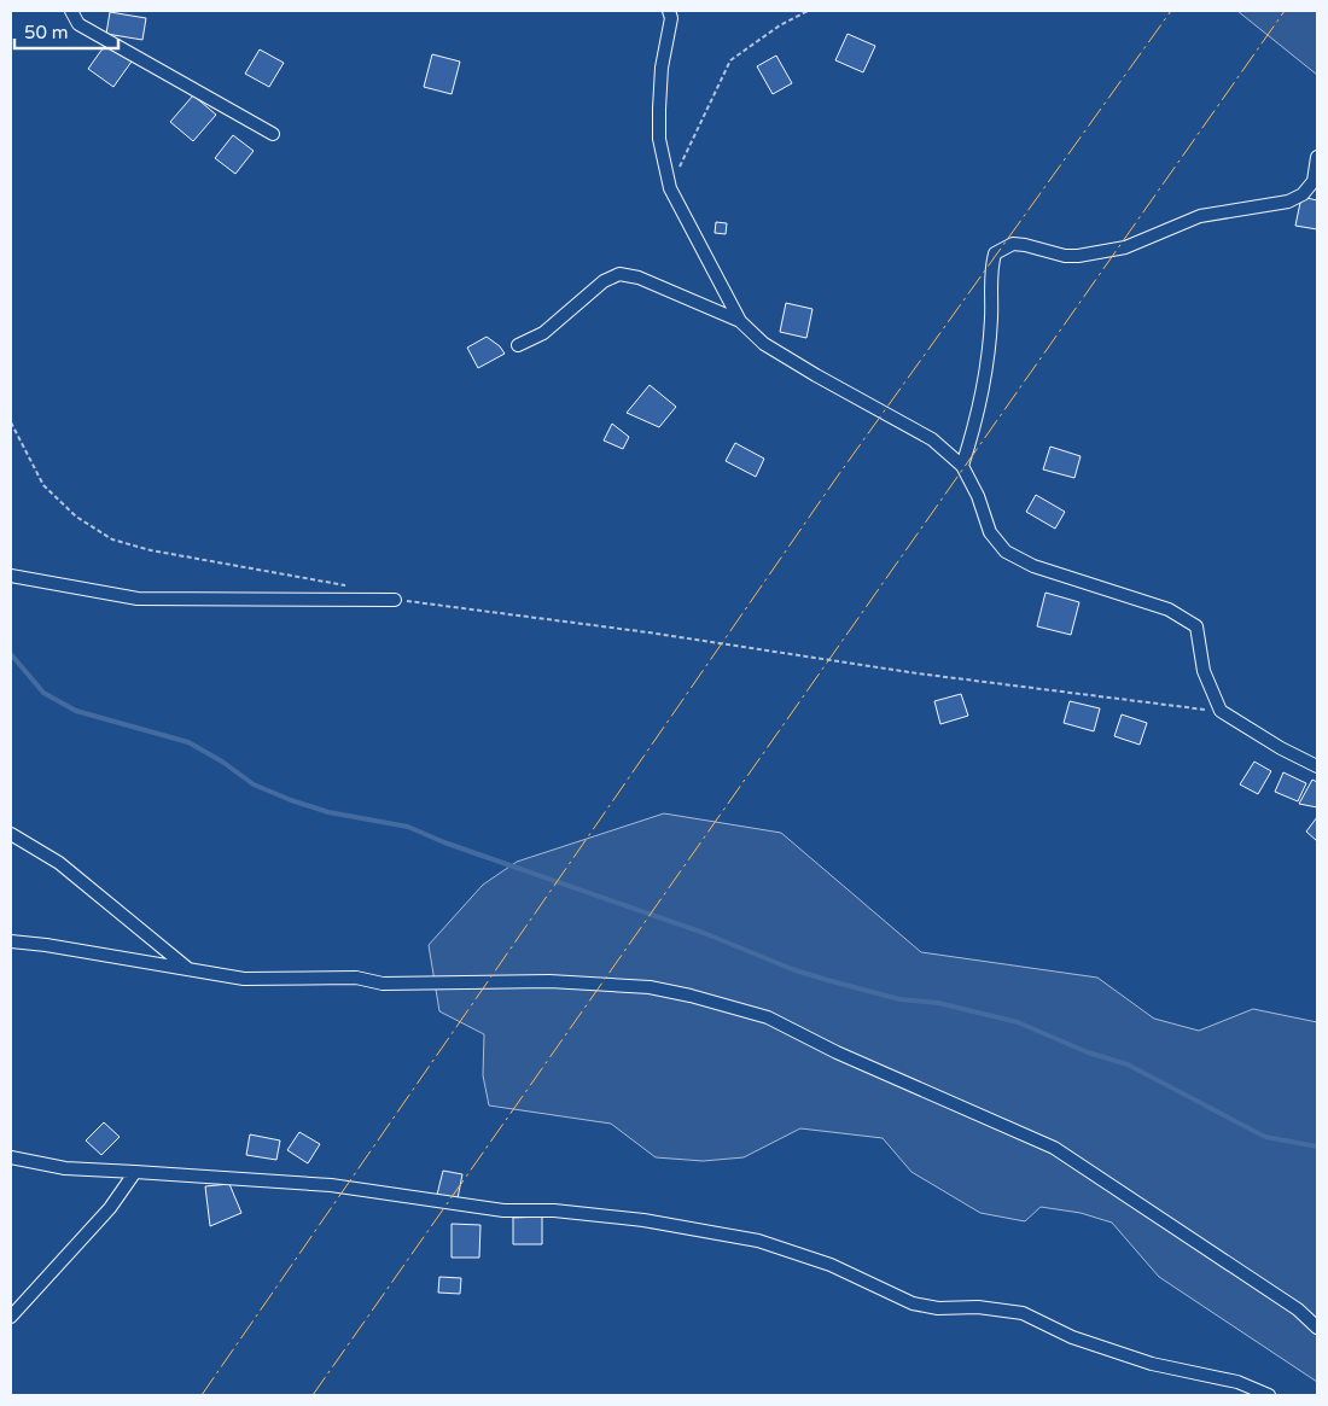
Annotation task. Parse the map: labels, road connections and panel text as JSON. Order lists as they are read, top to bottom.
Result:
{
  "scale_bar": "50 m"
}
